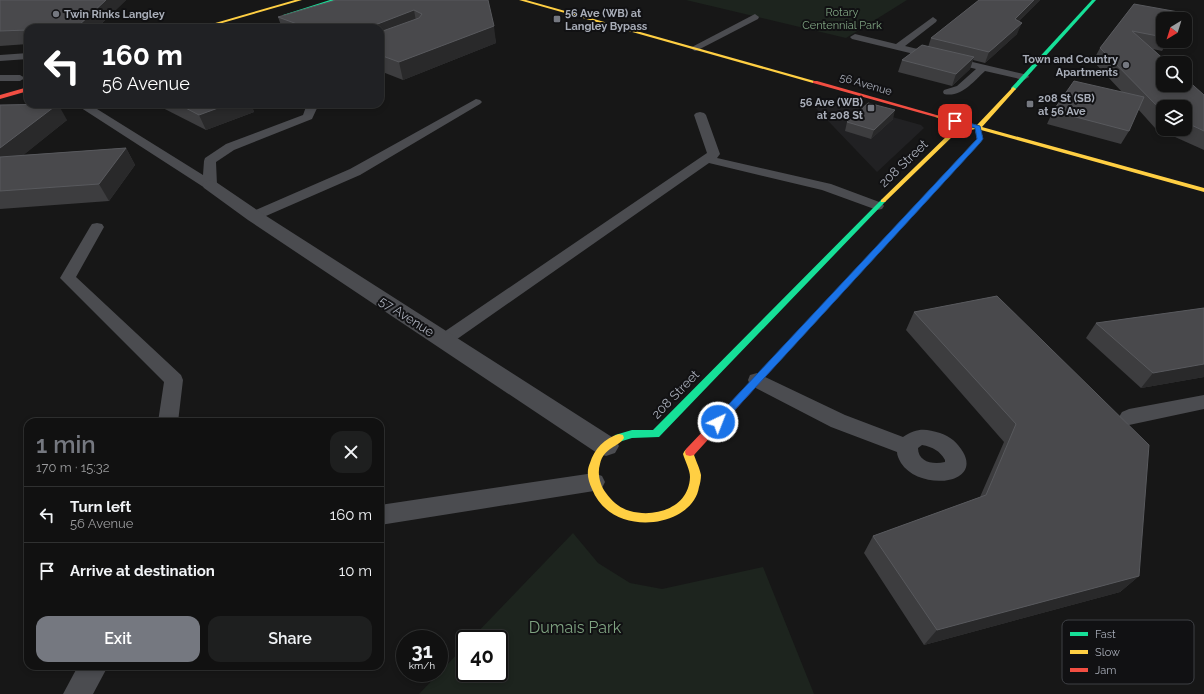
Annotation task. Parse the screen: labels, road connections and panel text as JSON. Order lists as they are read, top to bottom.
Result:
{
  "streets": {
    "street": ["56 Avenue", "208 Street", "57 Avenue"]
  },
  "crossings": [
    ["56 Avenue", "208 Street"],
    ["208 Street", "57 Avenue"]
  ],
  "parks": ["Rotary Centennial Park", "Dumais Park"],
  "places": {
    "other": ["Twin Rinks Langley", "Town and Country Apartments"],
    "transit": ["56 Ave (WB) at Langley Bypass", "208 St (SB) at 56 Ave", "56 Ave (WB) at 208 St"]
  },
  "legend": ["Fast", "Slow", "Jam"],
  "north": "bottom left",
  "page": {
    "turn": ["160 m", "56 Avenue"],
    "heading": ["1 min", "170 m · 15:32"],
    "list": [
      {
        "name": "Turn left",
        "note": "56 Avenue",
        "value": "160 m"
      },
      {
        "name": "Arrive at destination",
        "value": "10 m"
      }
    ],
    "buttons": ["Exit", "Share"],
    "speed": "31 km/h",
    "limit": "40"
  }
}
